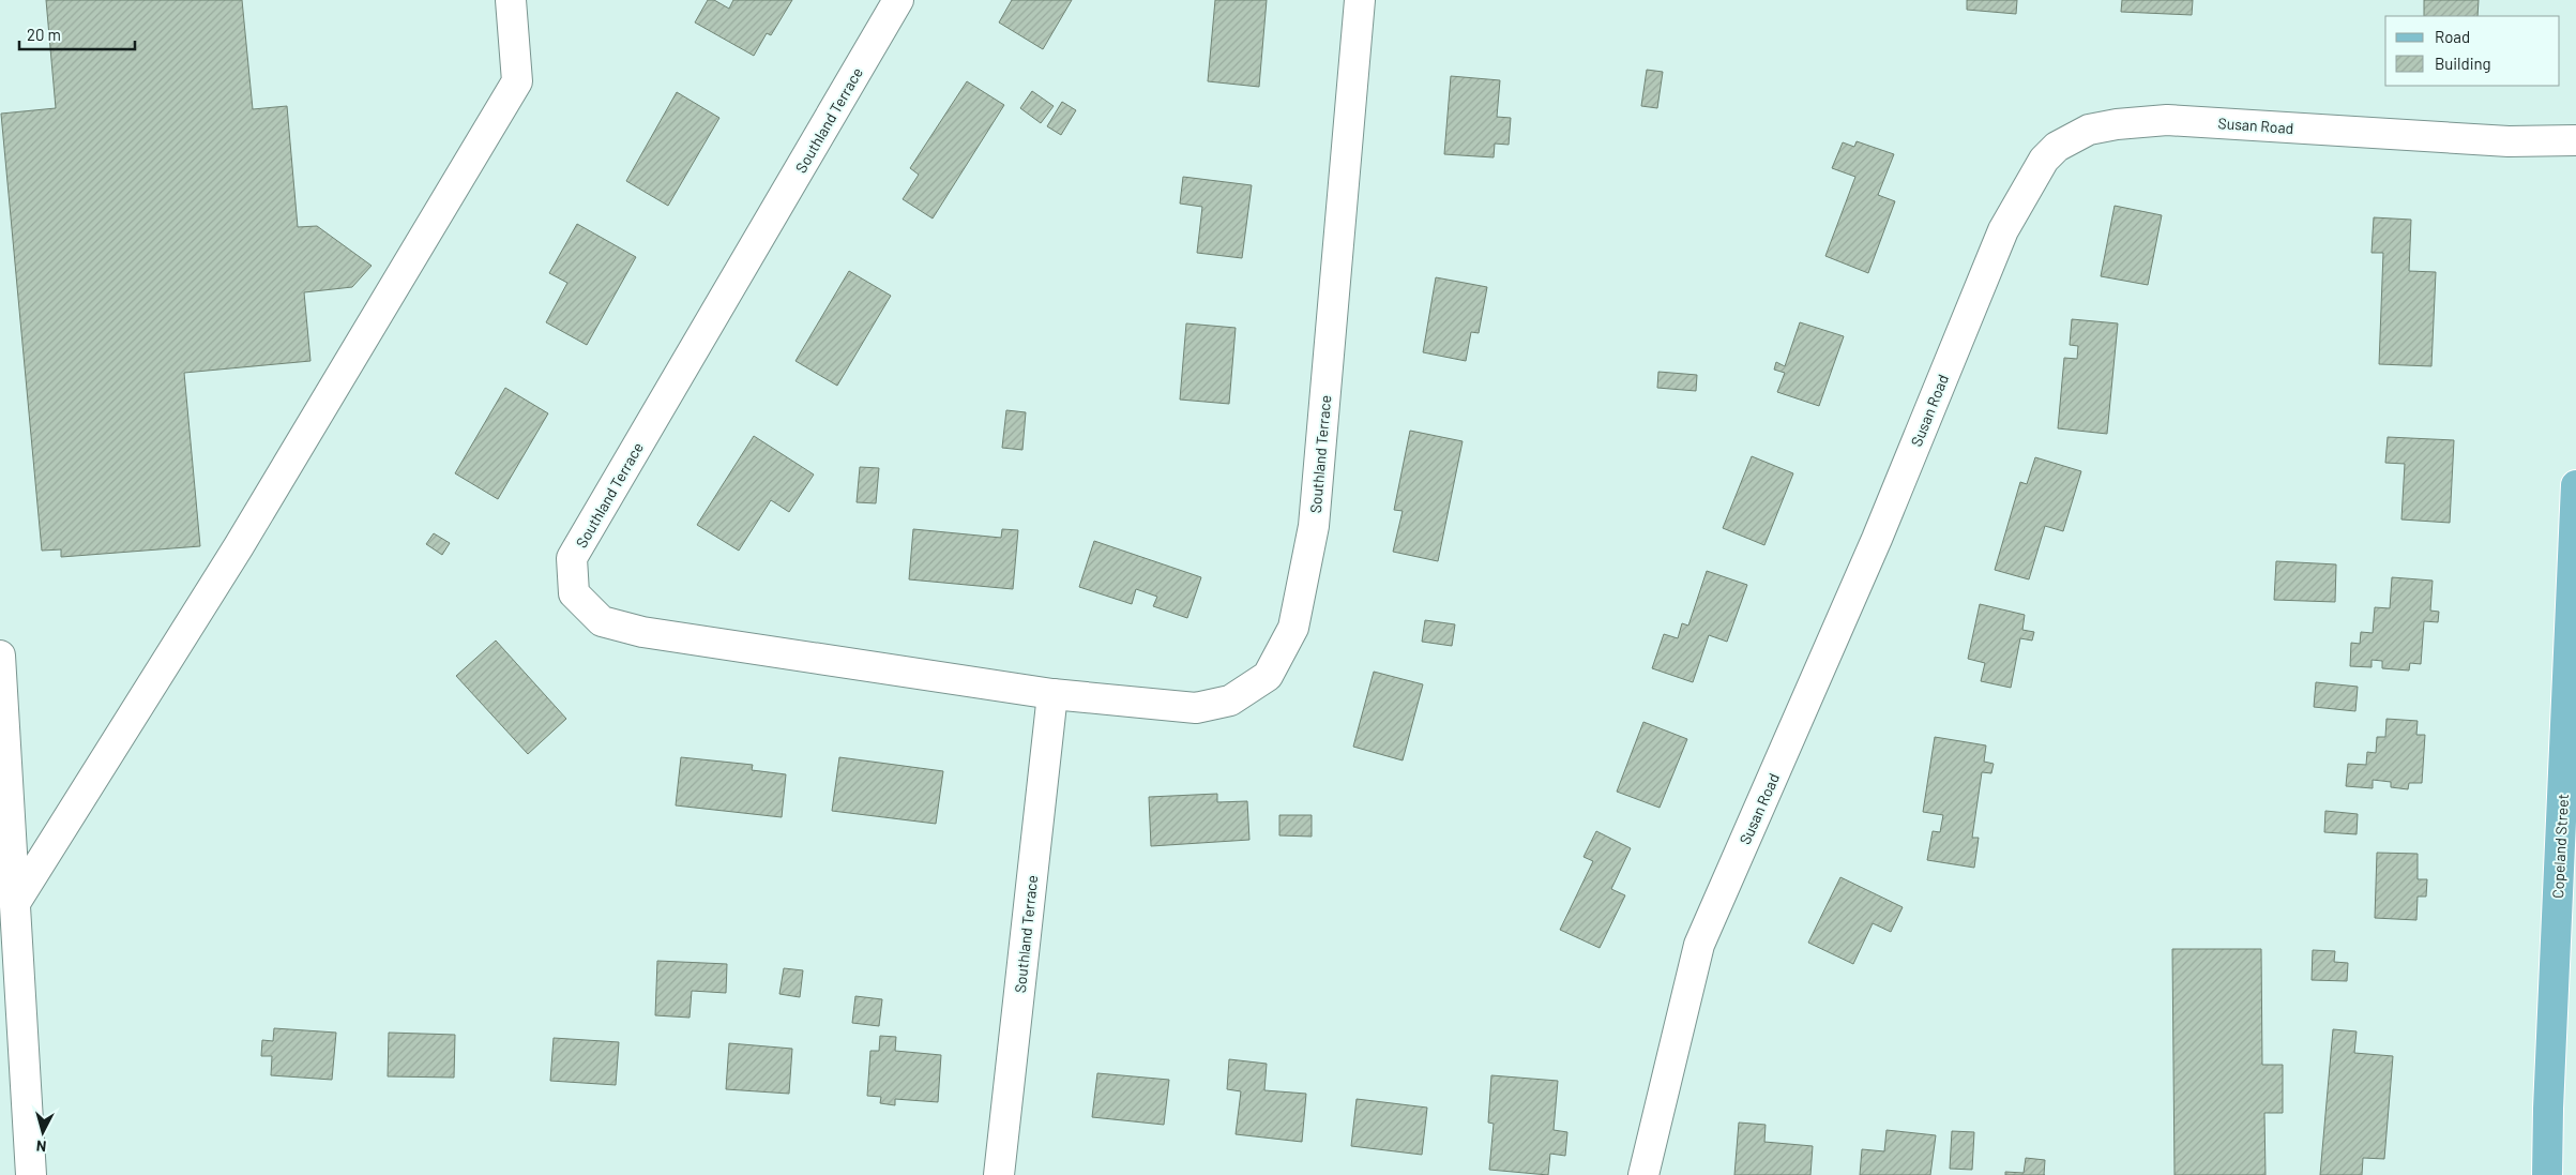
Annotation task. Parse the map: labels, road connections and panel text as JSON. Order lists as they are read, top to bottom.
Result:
{
  "streets": {
    "main road": ["Copeland Street"],
    "street": ["Southland Terrace", "Susan Road"]
  },
  "legend": ["Road", "Building"],
  "scale_bar": "20 m",
  "north": "bottom"
}
